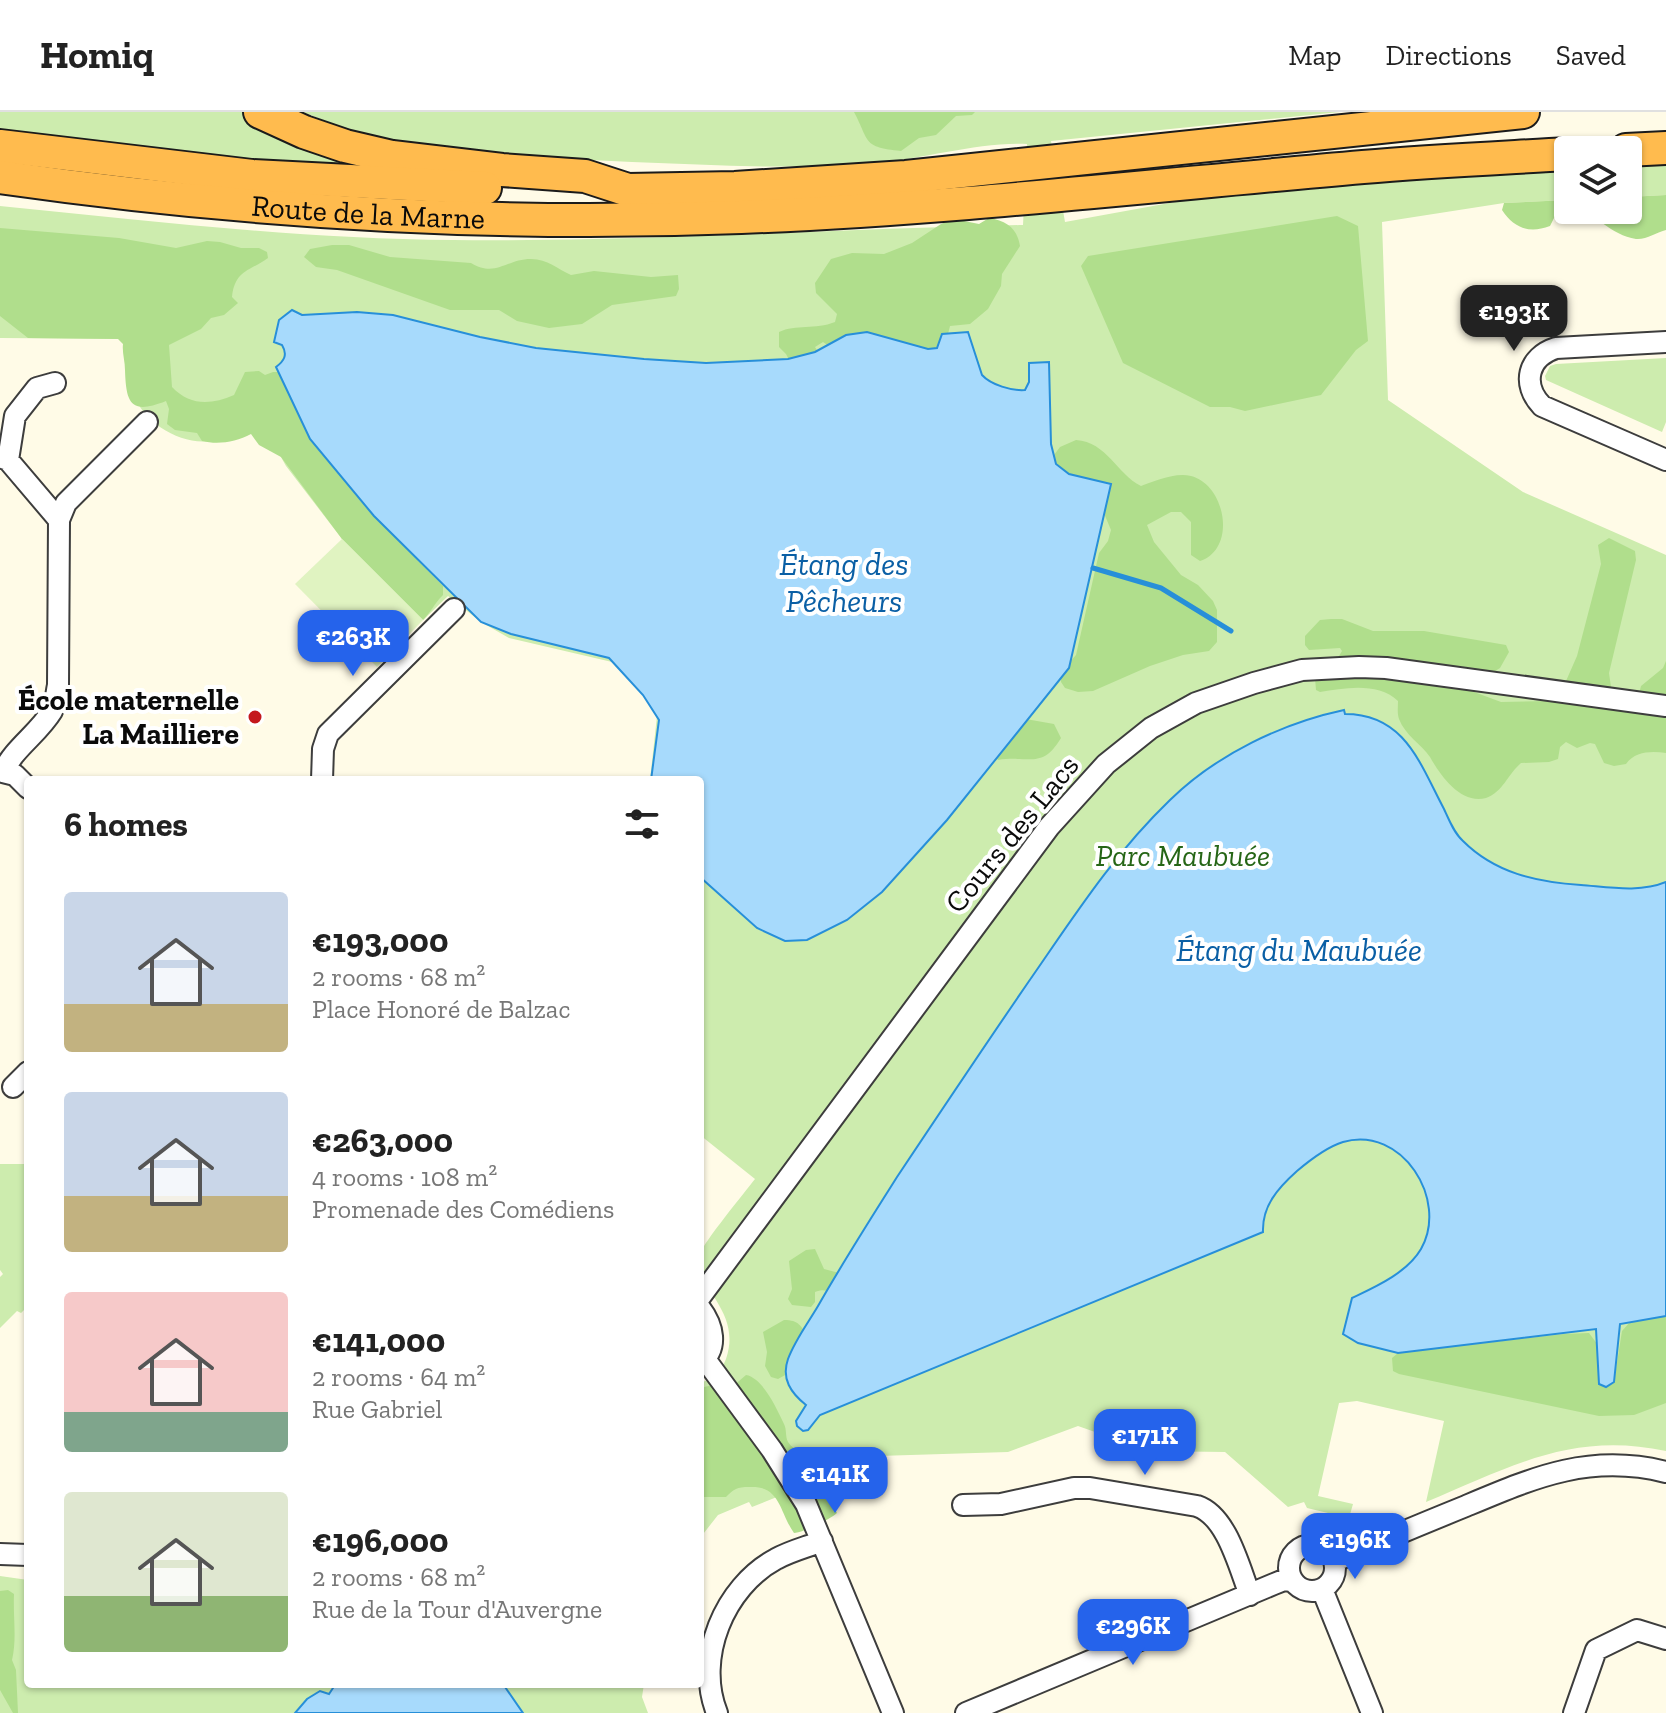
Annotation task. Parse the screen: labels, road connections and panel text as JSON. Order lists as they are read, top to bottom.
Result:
{
  "streets": {
    "highway": ["Route de la Marne"],
    "street": ["Cours des Lacs"]
  },
  "water": ["Étang des Pêcheurs", "Étang du Maubuée"],
  "parks": ["Parc Maubuée"],
  "places": ["École maternelle La Mailliere"],
  "page": {
    "header": "Homiq",
    "nav": ["Map", "Directions", "Saved"],
    "price": [
      "€193K",
      "€263K",
      "€171K",
      "€141K",
      "€196K",
      "€296K"
    ],
    "heading": "6 homes",
    "list": [
      {
        "name": "€193,000",
        "note": "2 rooms · 68 m² · Place Honoré de Balzac"
      },
      {
        "name": "€263,000",
        "note": "4 rooms · 108 m² · Promenade des Comédiens"
      },
      {
        "name": "€141,000",
        "note": "2 rooms · 64 m² · Rue Gabriel"
      },
      {
        "name": "€196,000",
        "note": "2 rooms · 68 m² · Rue de la Tour d'Auvergne"
      }
    ]
  }
}
